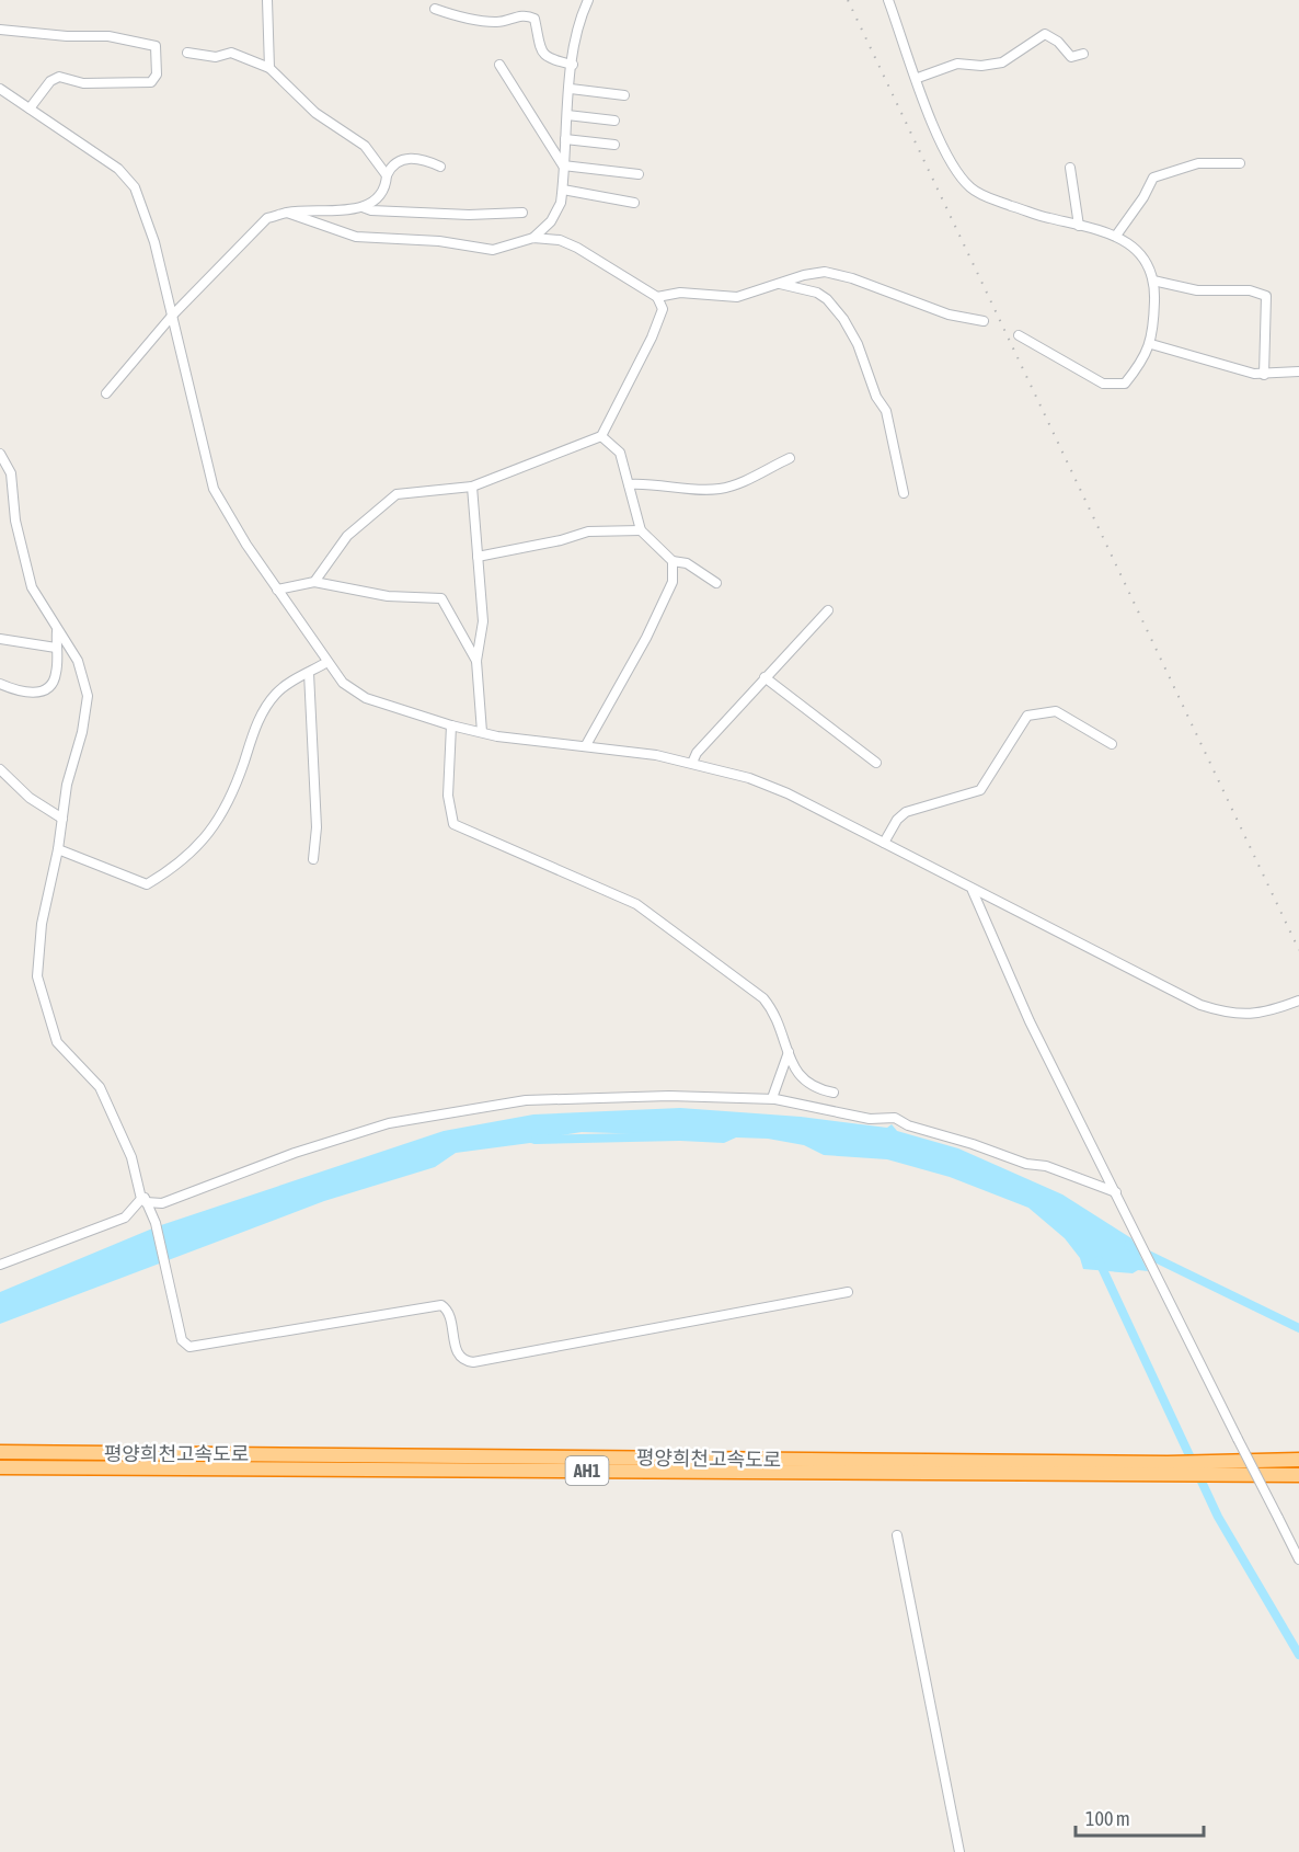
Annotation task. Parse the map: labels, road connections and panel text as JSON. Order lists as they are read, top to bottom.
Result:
{
  "streets": {
    "highway": ["평양희천고속도로", "AH1"]
  },
  "scale_bar": "100 m"
}
